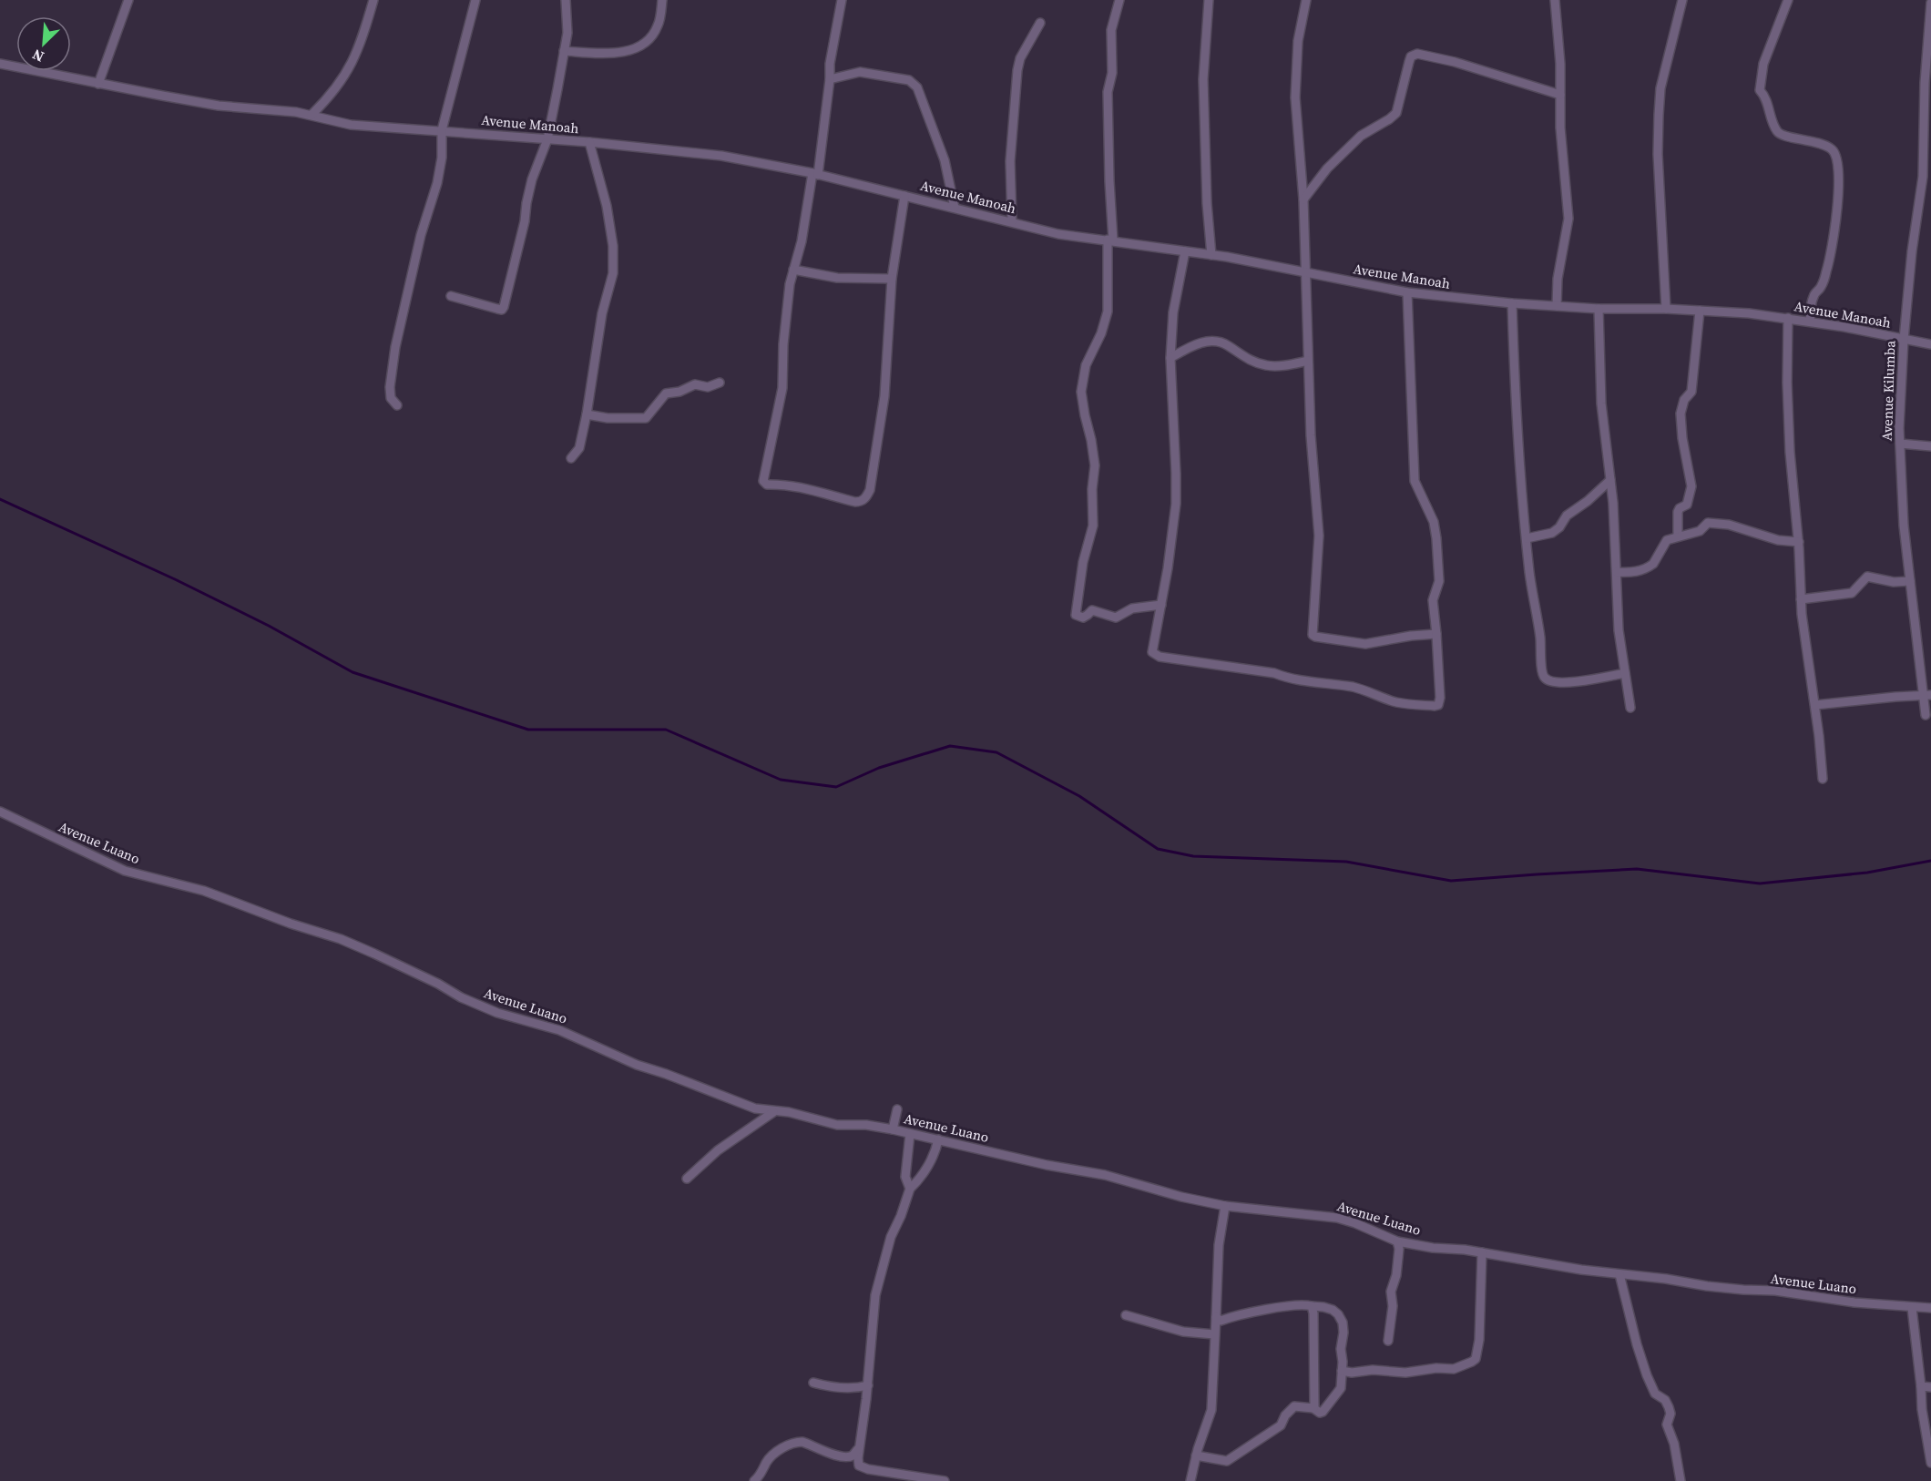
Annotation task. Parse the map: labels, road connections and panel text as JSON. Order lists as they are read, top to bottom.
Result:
{
  "streets": {
    "street": ["Avenue Manoah", "Avenue Kilumba", "Avenue Luano"]
  },
  "crossings": [
    ["Avenue Manoah", "Avenue Kilumba"]
  ],
  "north": "bottom left"
}
